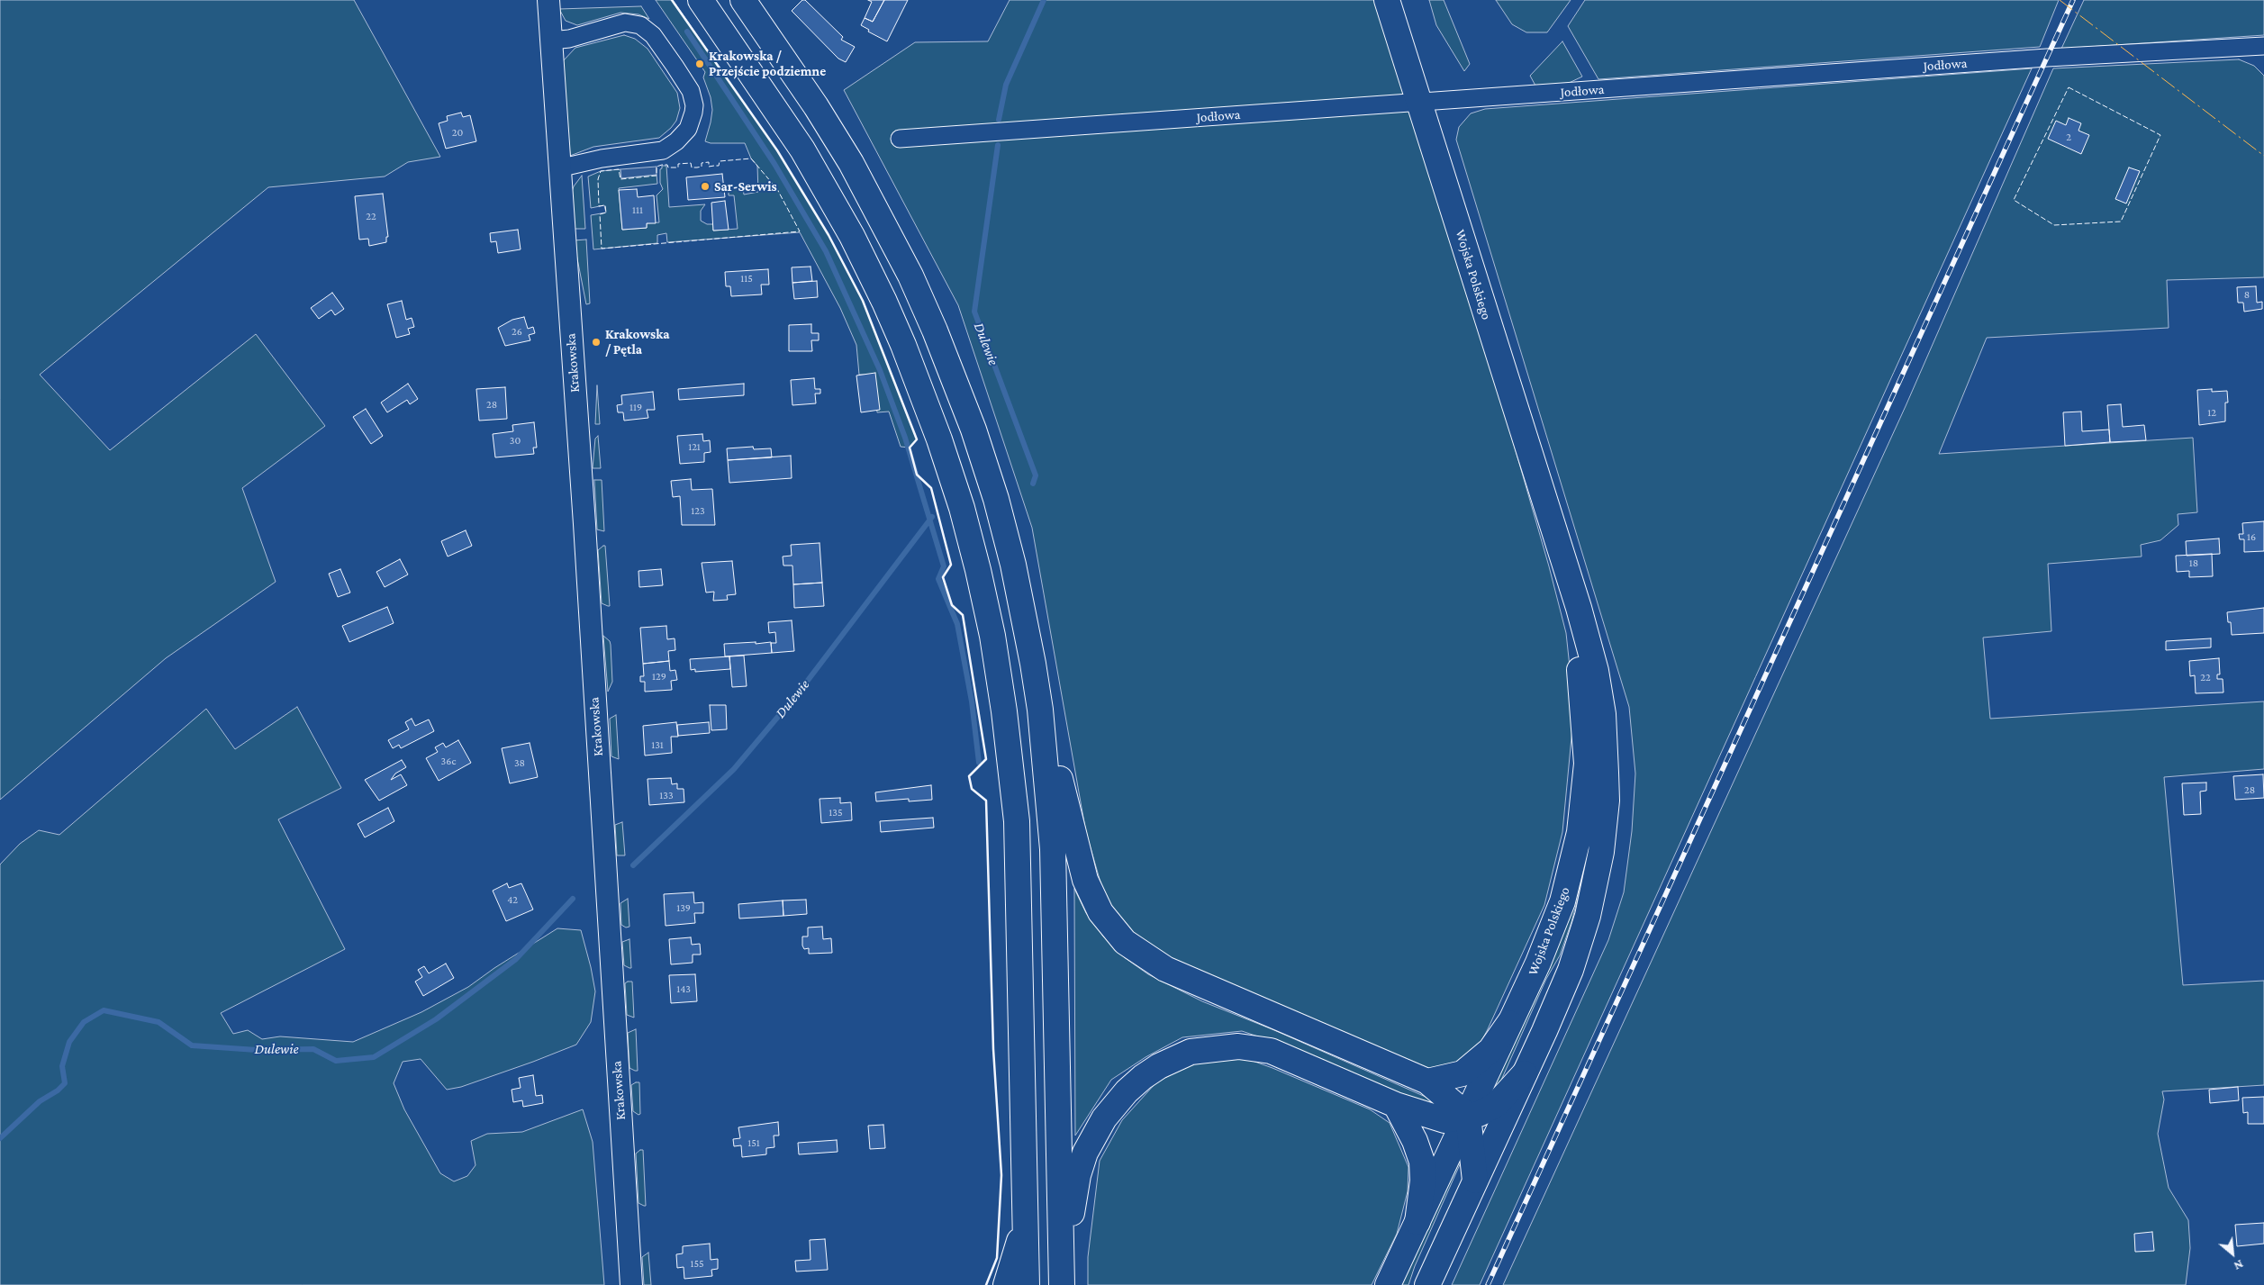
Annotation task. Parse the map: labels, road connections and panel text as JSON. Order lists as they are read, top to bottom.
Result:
{
  "streets": {
    "main road": ["Wojska Polskiego"],
    "street": ["Jodłowa", "Krakowska"]
  },
  "crossings": [
    ["Jodłowa", "Wojska Polskiego"]
  ],
  "water": ["Dulewie"],
  "places": ["Krakowska / Przejście podziemne", "Sar-Serwis", "Krakowska / Pętla"],
  "house_numbers": [
    "20",
    "2",
    "111",
    "22",
    "115",
    "8",
    "26",
    "28",
    "119",
    "12",
    "30",
    "121",
    "123",
    "16",
    "18",
    "129",
    "22",
    "131",
    "36c",
    "38",
    "28",
    "133",
    "135",
    "42",
    "139",
    "143",
    "151",
    "155"
  ],
  "north": "bottom right"
}
